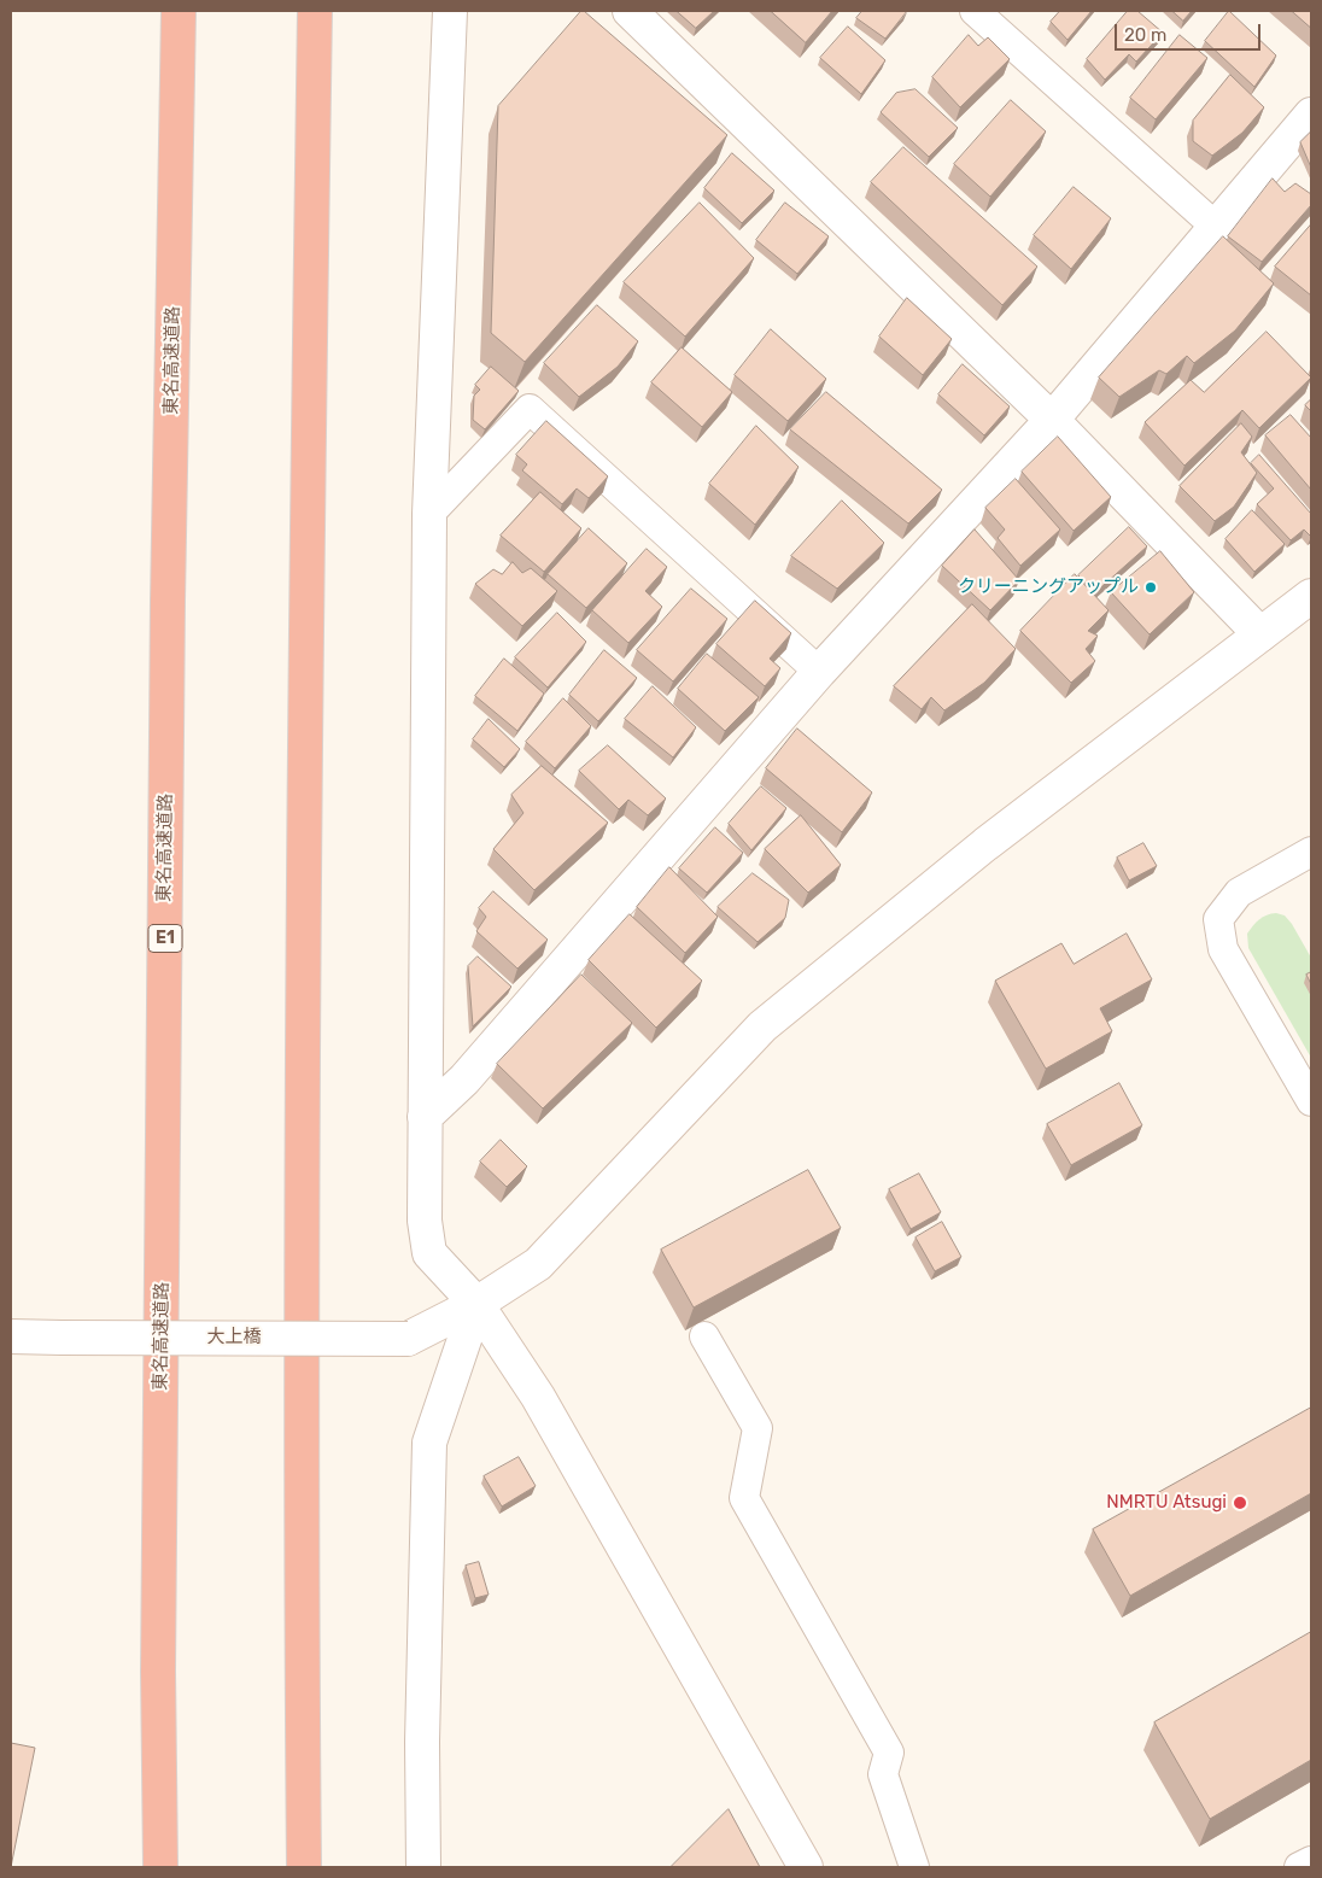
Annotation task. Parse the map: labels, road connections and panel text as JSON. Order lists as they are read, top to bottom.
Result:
{
  "streets": {
    "highway": ["東名高速道路", "E1"],
    "street": ["大上橋"]
  },
  "places": ["クリーニングアップル", "NMRTU Atsugi"],
  "scale_bar": "20 m"
}
